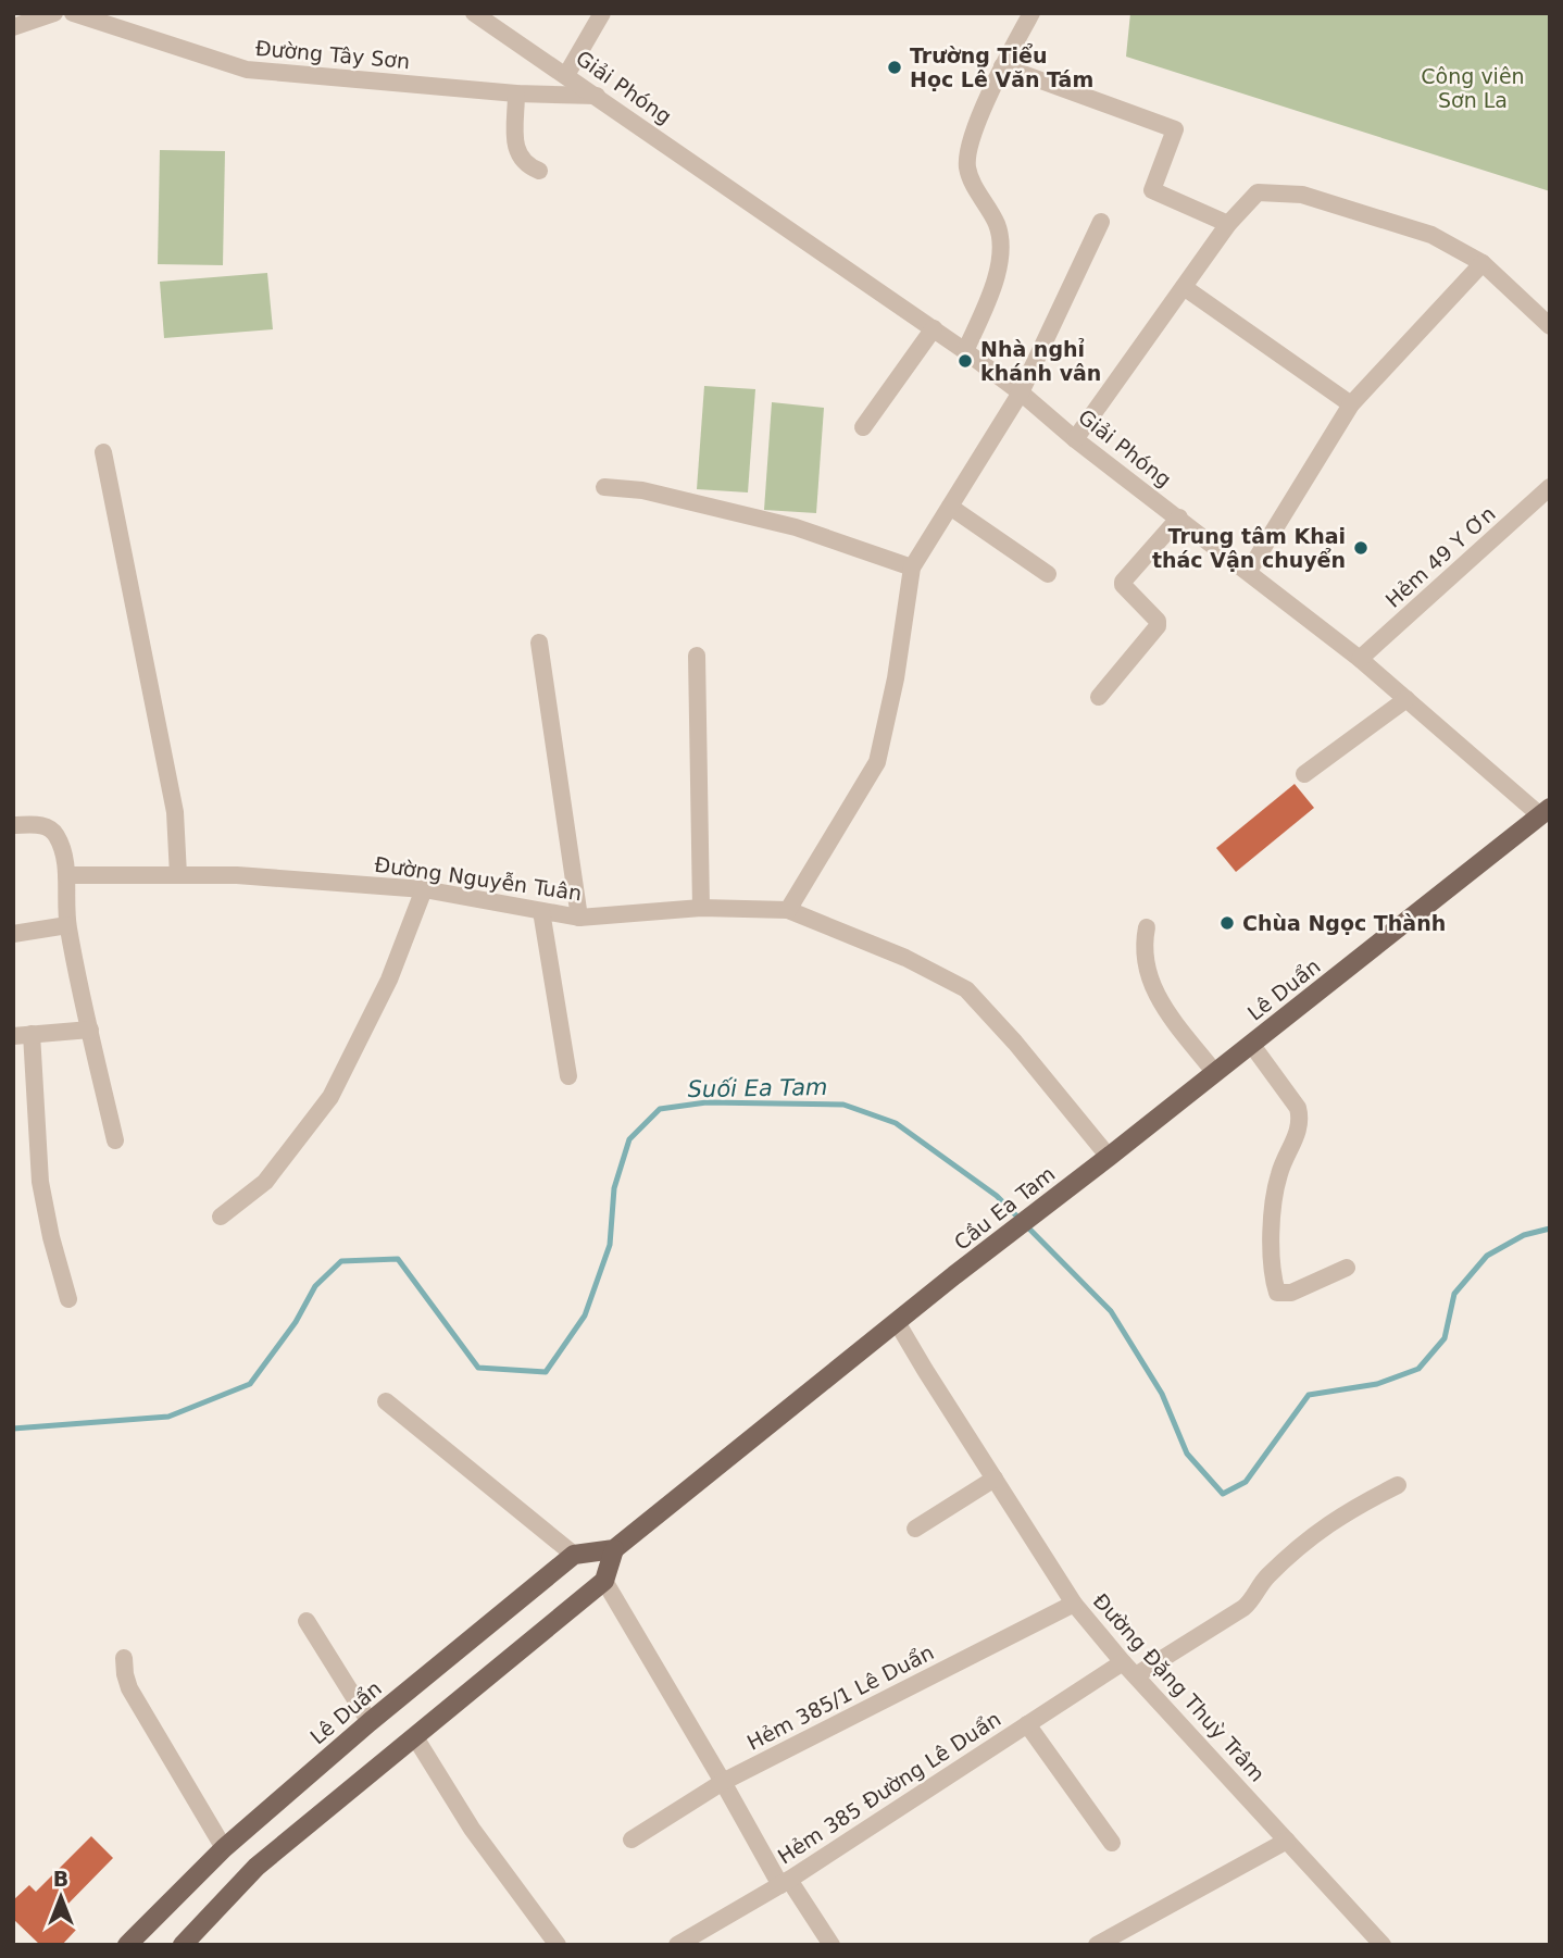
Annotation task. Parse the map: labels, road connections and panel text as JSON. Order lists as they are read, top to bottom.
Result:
{
  "streets": {
    "main road": ["Lê Duẩn", "Cầu Ea Tam"],
    "street": [
      "Đường Tây Sơn",
      "Giải Phóng",
      "Hẻm 49 Y Ơn",
      "Đường Nguyễn Tuân",
      "Đường Đặng Thuỳ Trâm",
      "Hẻm 385/1 Lê Duẩn",
      "Hẻm 385 Đường Lê Duẩn"
    ]
  },
  "crossings": [
    ["Đường Tây Sơn", "Giải Phóng"],
    ["Giải Phóng", "Hẻm 49 Y Ơn"],
    ["Giải Phóng", "Lê Duẩn"],
    ["Đường Nguyễn Tuân", "Lê Duẩn"],
    ["Lê Duẩn", "Cầu Ea Tam"],
    ["Cầu Ea Tam", "Đường Đặng Thuỳ Trâm"],
    ["Đường Đặng Thuỳ Trâm", "Hẻm 385/1 Lê Duẩn"],
    ["Đường Đặng Thuỳ Trâm", "Hẻm 385 Đường Lê Duẩn"]
  ],
  "water": ["Suối Ea Tam"],
  "parks": ["Công viên Sơn La"],
  "places": [
    "Trường Tiểu Học Lê Văn Tám",
    "Nhà nghỉ khánh vân",
    "Trung tâm Khai thác Vận chuyển",
    "Chùa Ngọc Thành"
  ],
  "north": "top"
}
